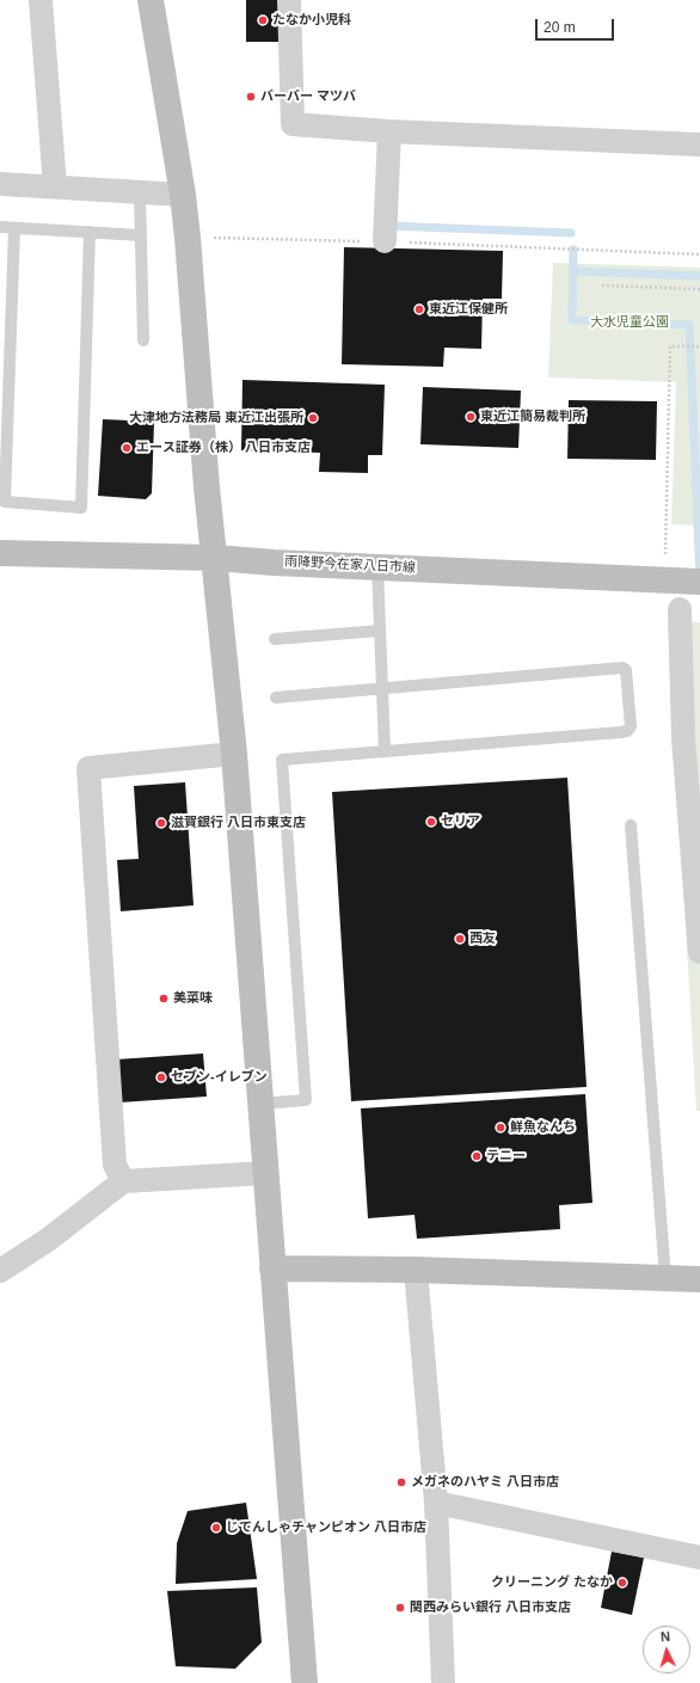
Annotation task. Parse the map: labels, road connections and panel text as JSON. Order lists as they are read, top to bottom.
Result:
{
  "streets": {
    "street": ["雨降野今在家八日市線"]
  },
  "parks": ["大水児童公園"],
  "places": [
    "たなか小児科",
    "バーバー マツバ",
    "東近江保健所",
    "東近江簡易裁判所",
    "大津地方法務局 東近江出張所",
    "エース証券（株） 八日市支店",
    "セリア",
    "滋賀銀行 八日市東支店",
    "西友",
    "美菜味",
    "セブン-イレブン",
    "鮮魚なんち",
    "テニー",
    "メガネのハヤミ 八日市店",
    "じてんしゃチャンピオン 八日市店",
    "クリーニング たなか",
    "関西みらい銀行 八日市支店"
  ],
  "scale_bar": "20 m",
  "north": "top"
}
